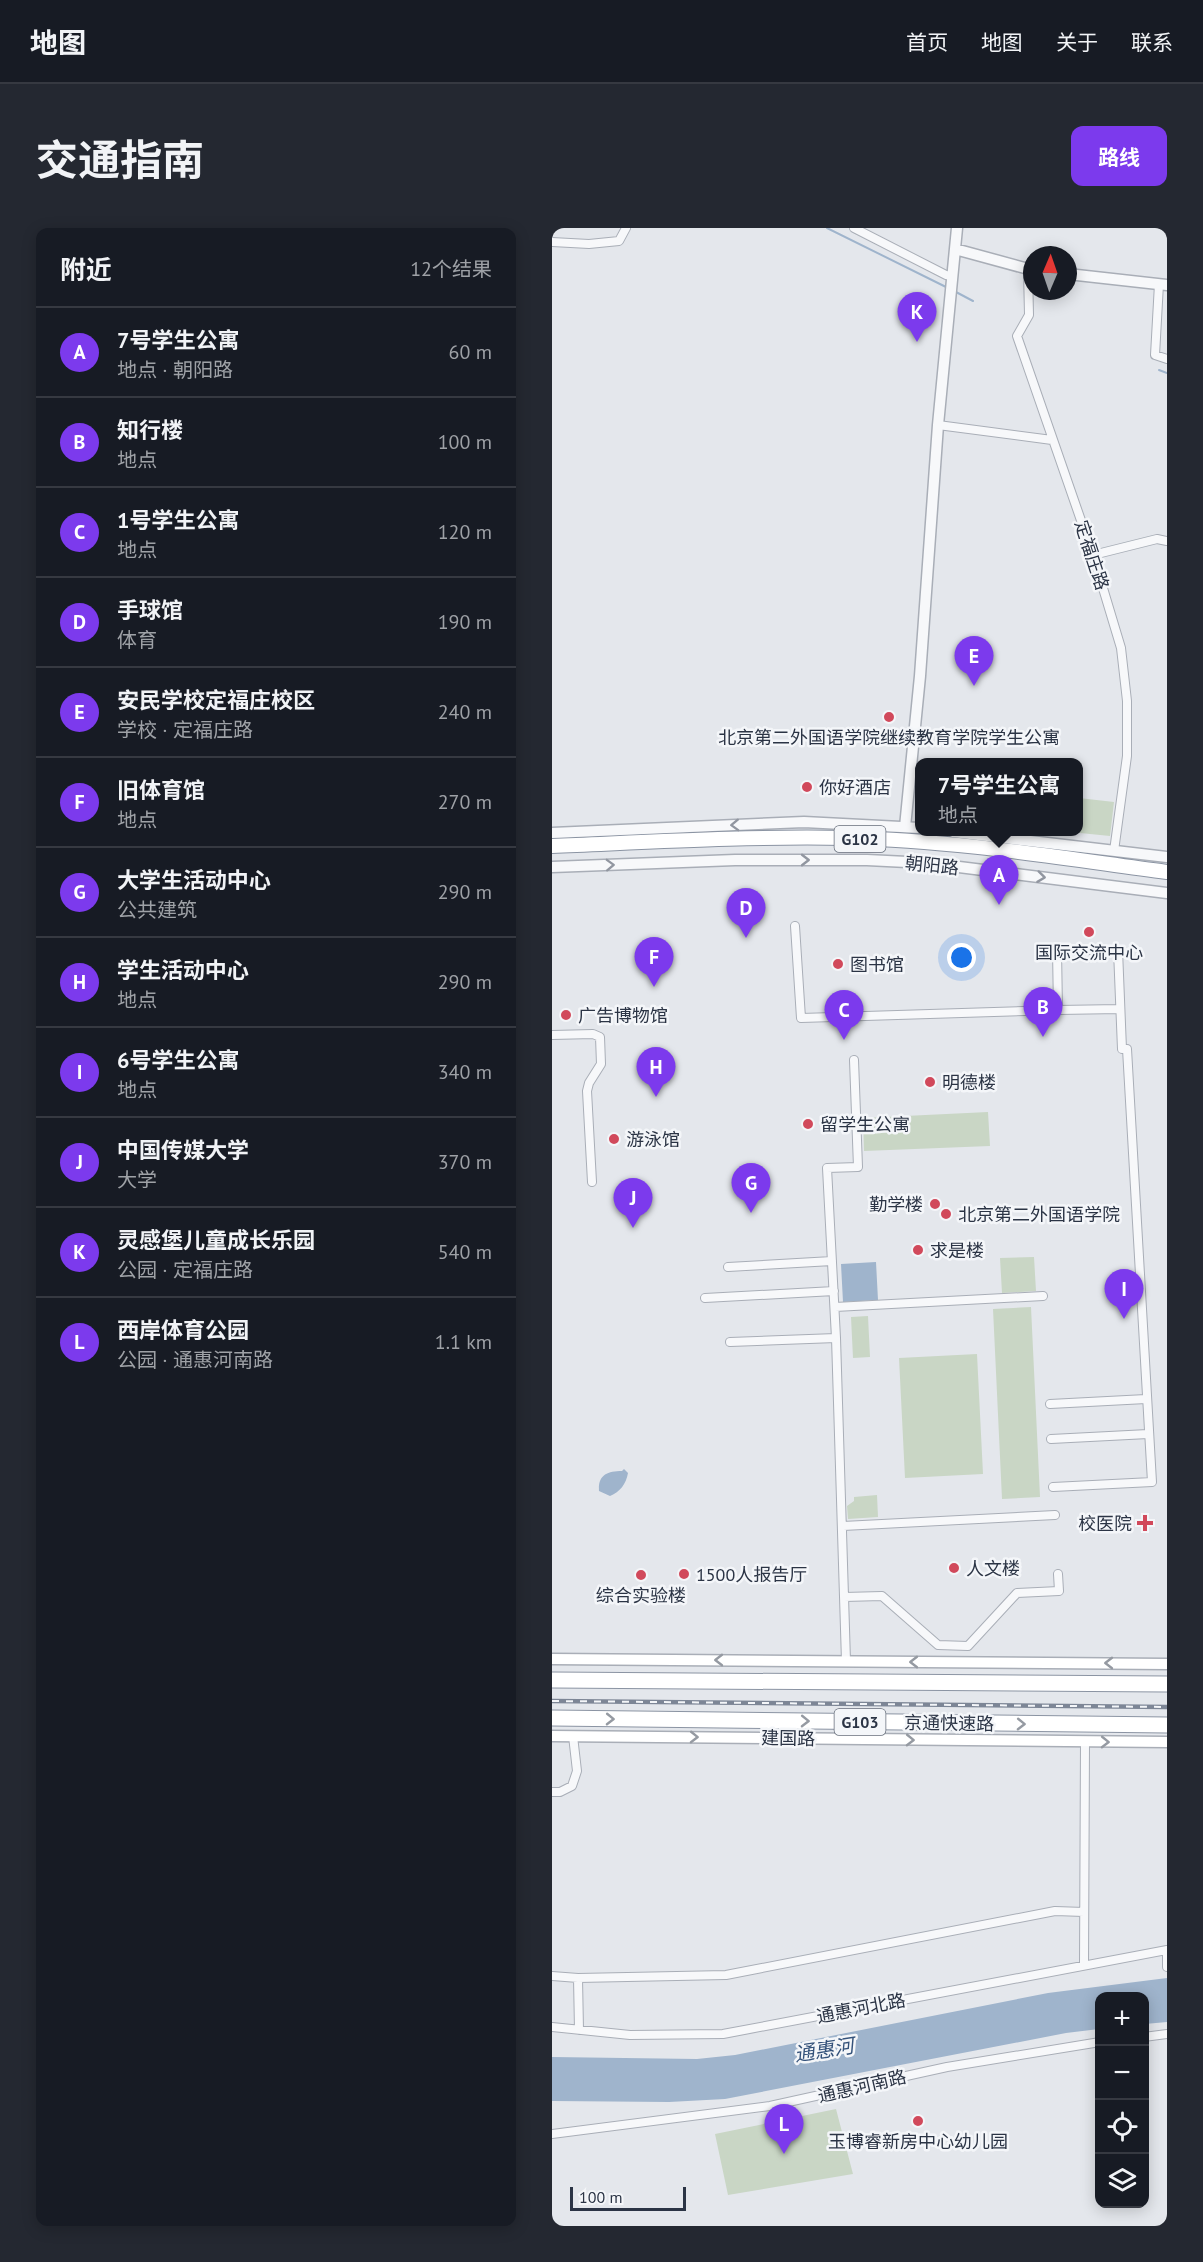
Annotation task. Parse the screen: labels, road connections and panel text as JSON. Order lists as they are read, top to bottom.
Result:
{
  "streets": {
    "highway": [
      "G102",
      "朝阳路",
      "G103",
      "京通快速路"
    ],
    "main road": ["建国路"],
    "street": ["定福庄路", "通惠河北路", "通惠河南路"]
  },
  "crossings": [
    ["定福庄路", "朝阳路"]
  ],
  "water": ["通惠河"],
  "places": {
    "other": [
      "北京第二外国语学院继续教育学院学生公寓",
      "你好酒店",
      "国际交流中心",
      "图书馆",
      "广告博物馆",
      "明德楼",
      "留学生公寓",
      "游泳馆",
      "勤学楼",
      "北京第二外国语学院",
      "求是楼",
      "人文楼",
      "1500人报告厅",
      "综合实验楼",
      "玉博睿新房中心幼儿园"
    ],
    "health": ["校医院"]
  },
  "scale_bar": "100 m",
  "north": "top",
  "page": {
    "header": "地图",
    "nav": [
      "首页",
      "地图",
      "关于",
      "联系"
    ],
    "title": "交通指南",
    "buttons": "路线",
    "heading": ["附近", "12个结果"],
    "pins": [
      "K",
      "E",
      "A",
      "D",
      "F",
      "B",
      "C",
      "H",
      "G",
      "J",
      "I",
      "L"
    ],
    "list": [
      {
        "mark": "A",
        "name": "7号学生公寓",
        "note": "地点 · 朝阳路",
        "value": "60 m"
      },
      {
        "mark": "B",
        "name": "知行楼",
        "note": "地点",
        "value": "100 m"
      },
      {
        "mark": "C",
        "name": "1号学生公寓",
        "note": "地点",
        "value": "120 m"
      },
      {
        "mark": "D",
        "name": "手球馆",
        "note": "体育",
        "value": "190 m"
      },
      {
        "mark": "E",
        "name": "安民学校定福庄校区",
        "note": "学校 · 定福庄路",
        "value": "240 m"
      },
      {
        "mark": "F",
        "name": "旧体育馆",
        "note": "地点",
        "value": "270 m"
      },
      {
        "mark": "G",
        "name": "大学生活动中心",
        "note": "公共建筑",
        "value": "290 m"
      },
      {
        "mark": "H",
        "name": "学生活动中心",
        "note": "地点",
        "value": "290 m"
      },
      {
        "mark": "I",
        "name": "6号学生公寓",
        "note": "地点",
        "value": "340 m"
      },
      {
        "mark": "J",
        "name": "中国传媒大学",
        "note": "大学",
        "value": "370 m"
      },
      {
        "mark": "K",
        "name": "灵感堡儿童成长乐园",
        "note": "公园 · 定福庄路",
        "value": "540 m"
      },
      {
        "mark": "L",
        "name": "西岸体育公园",
        "note": "公园 · 通惠河南路",
        "value": "1.1 km"
      }
    ],
    "popup": ["7号学生公寓", "地点"],
    "map_buttons": ["+", "−"],
    "scale": "100 m"
  }
}
